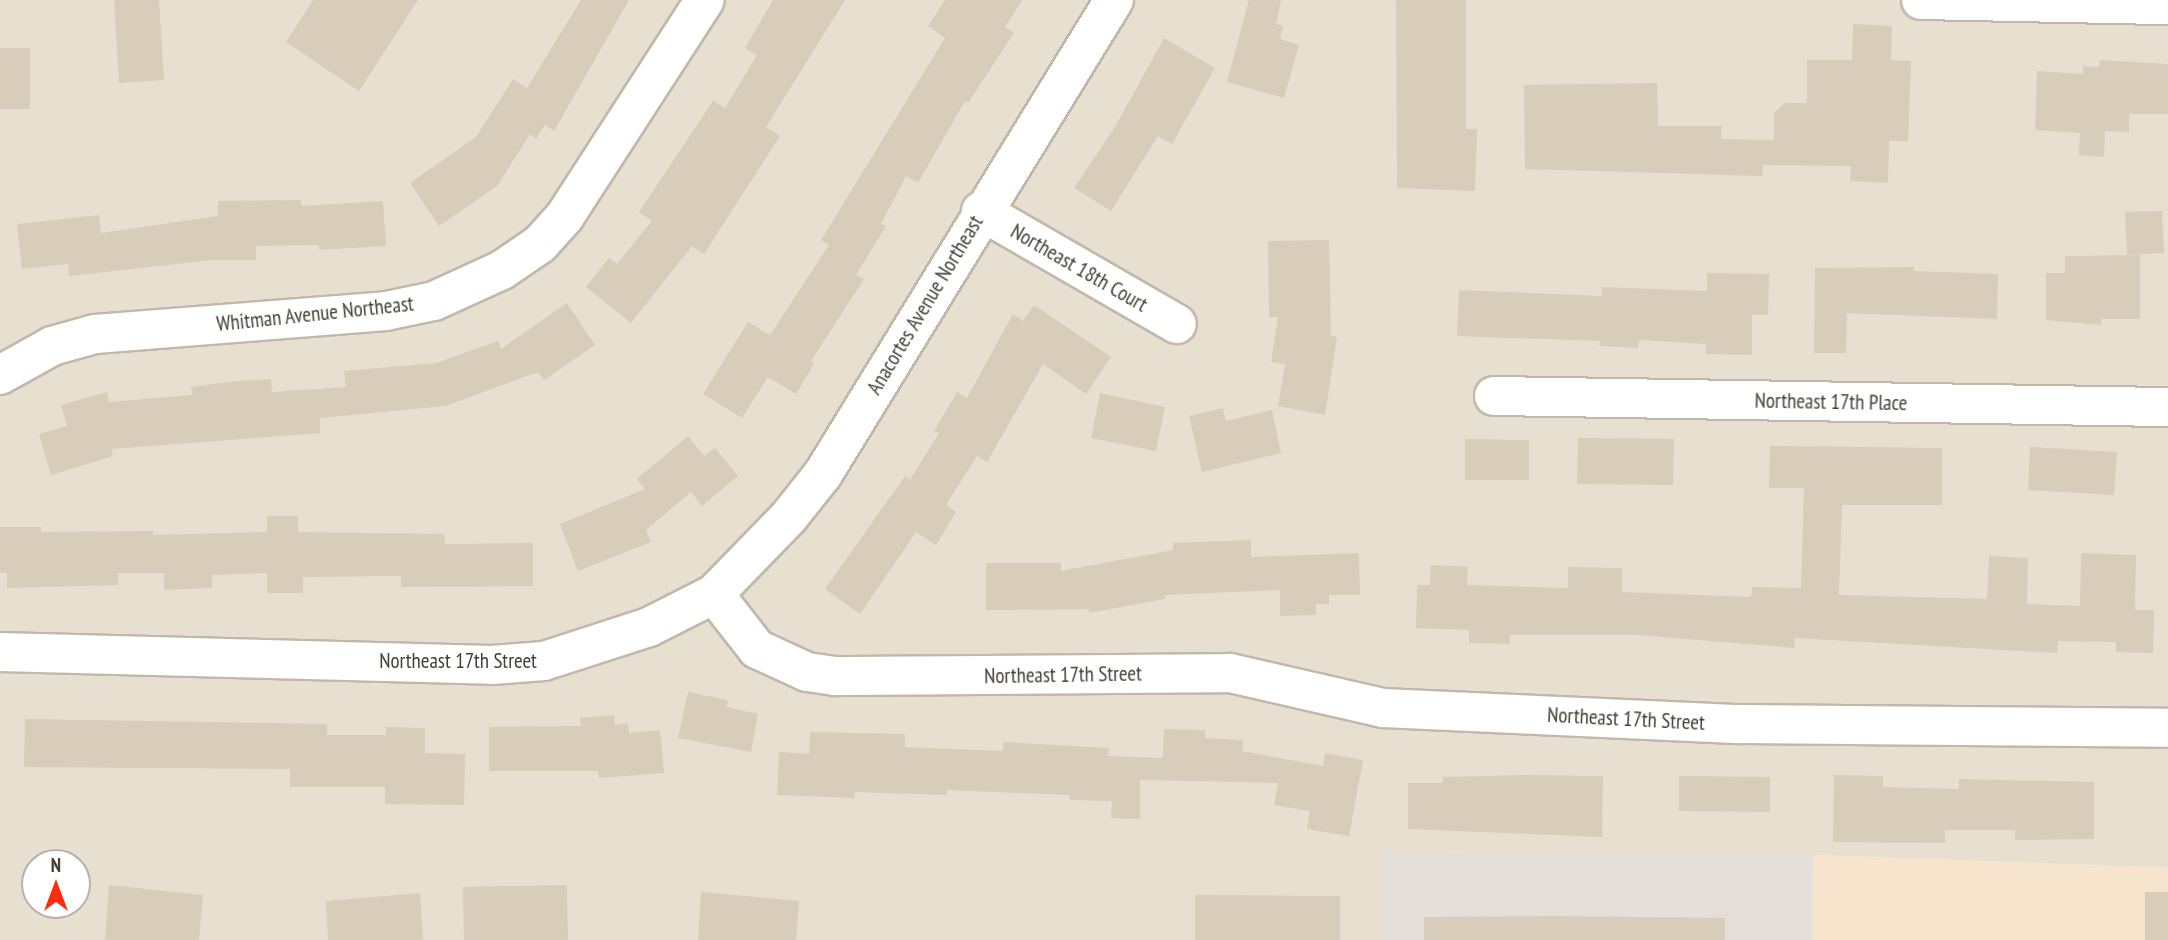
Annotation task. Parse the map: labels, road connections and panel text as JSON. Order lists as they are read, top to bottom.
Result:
{
  "streets": {
    "street": [
      "Northeast 18th Court",
      "Anacortes Avenue Northeast",
      "Whitman Avenue Northeast",
      "Northeast 17th Place",
      "Northeast 17th Street"
    ]
  },
  "crossings": [
    ["Northeast 18th Court", "Anacortes Avenue Northeast"],
    ["Anacortes Avenue Northeast", "Northeast 17th Street"]
  ],
  "north": "top"
}
